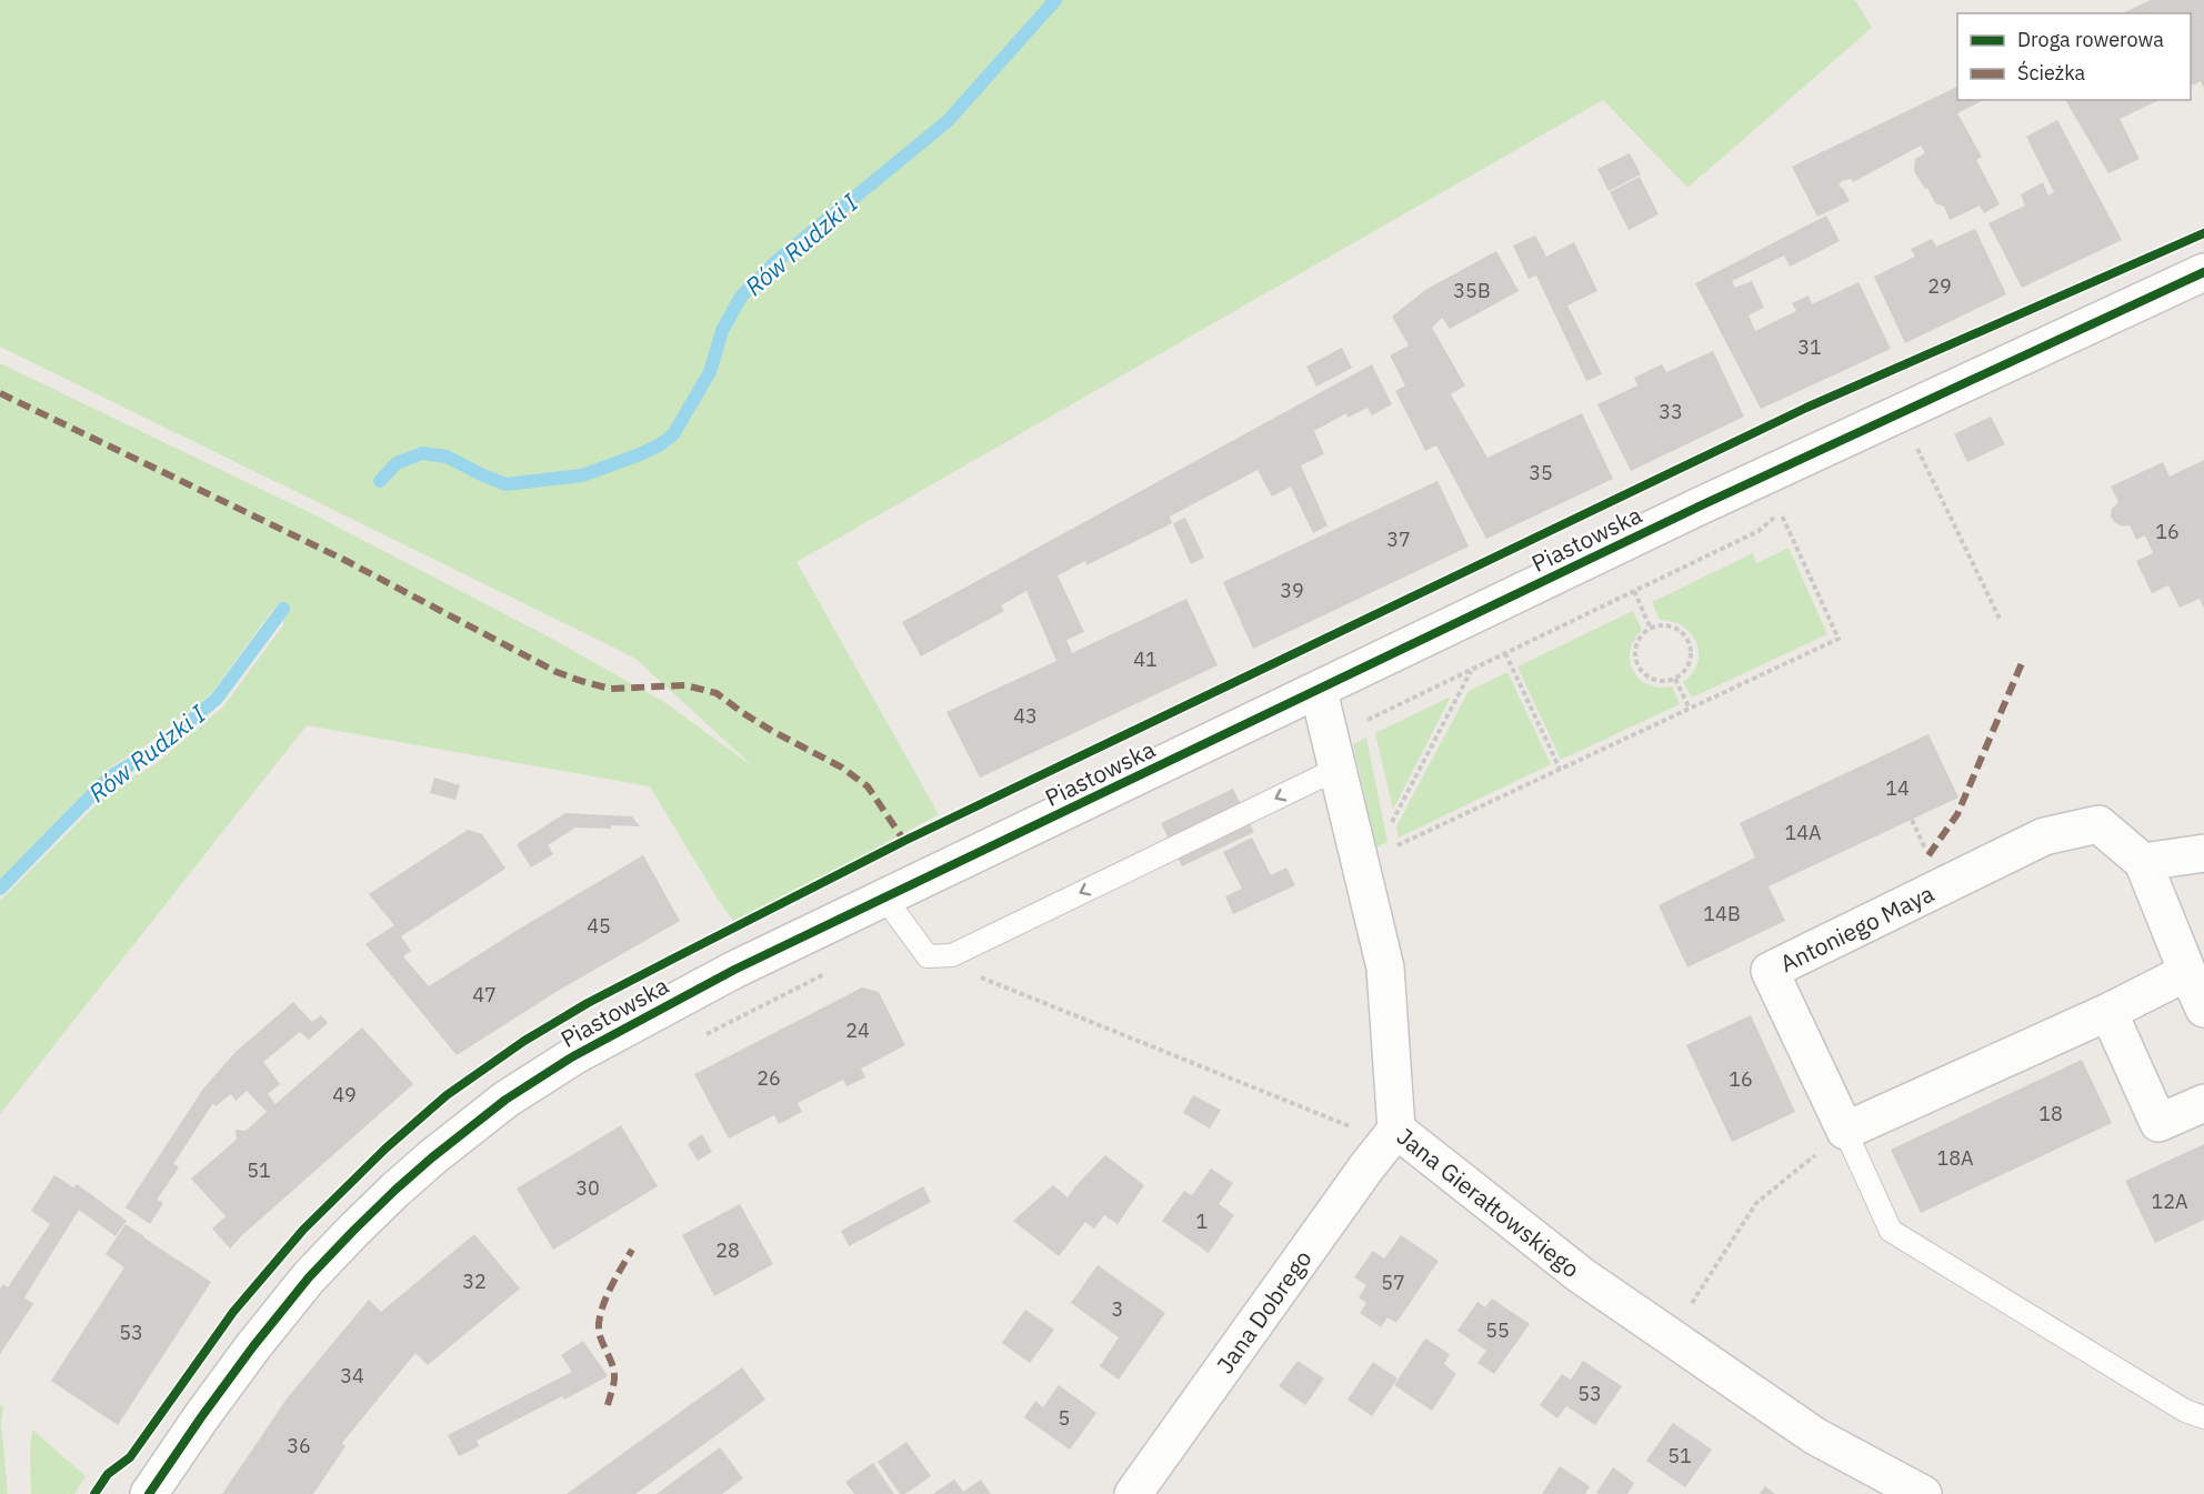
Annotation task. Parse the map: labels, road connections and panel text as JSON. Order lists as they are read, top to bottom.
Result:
{
  "streets": {
    "street": [
      "Piastowska",
      "Antoniego Maya",
      "Jana Gierałtowskiego",
      "Jana Dobrego"
    ]
  },
  "crossings": [
    ["Piastowska", "Jana Gierałtowskiego"],
    ["Jana Gierałtowskiego", "Jana Dobrego"]
  ],
  "water": ["Rów Rudzki I"],
  "house_numbers": [
    "29",
    "35B",
    "31",
    "33",
    "35",
    "16",
    "37",
    "39",
    "41",
    "43",
    "14",
    "14A",
    "14B",
    "45",
    "47",
    "24",
    "26",
    "16",
    "49",
    "18",
    "18A",
    "51",
    "30",
    "12A",
    "1",
    "28",
    "32",
    "57",
    "3",
    "55",
    "53",
    "34",
    "53",
    "5",
    "36",
    "51"
  ],
  "legend": ["Droga rowerowa", "Ścieżka"]
}
